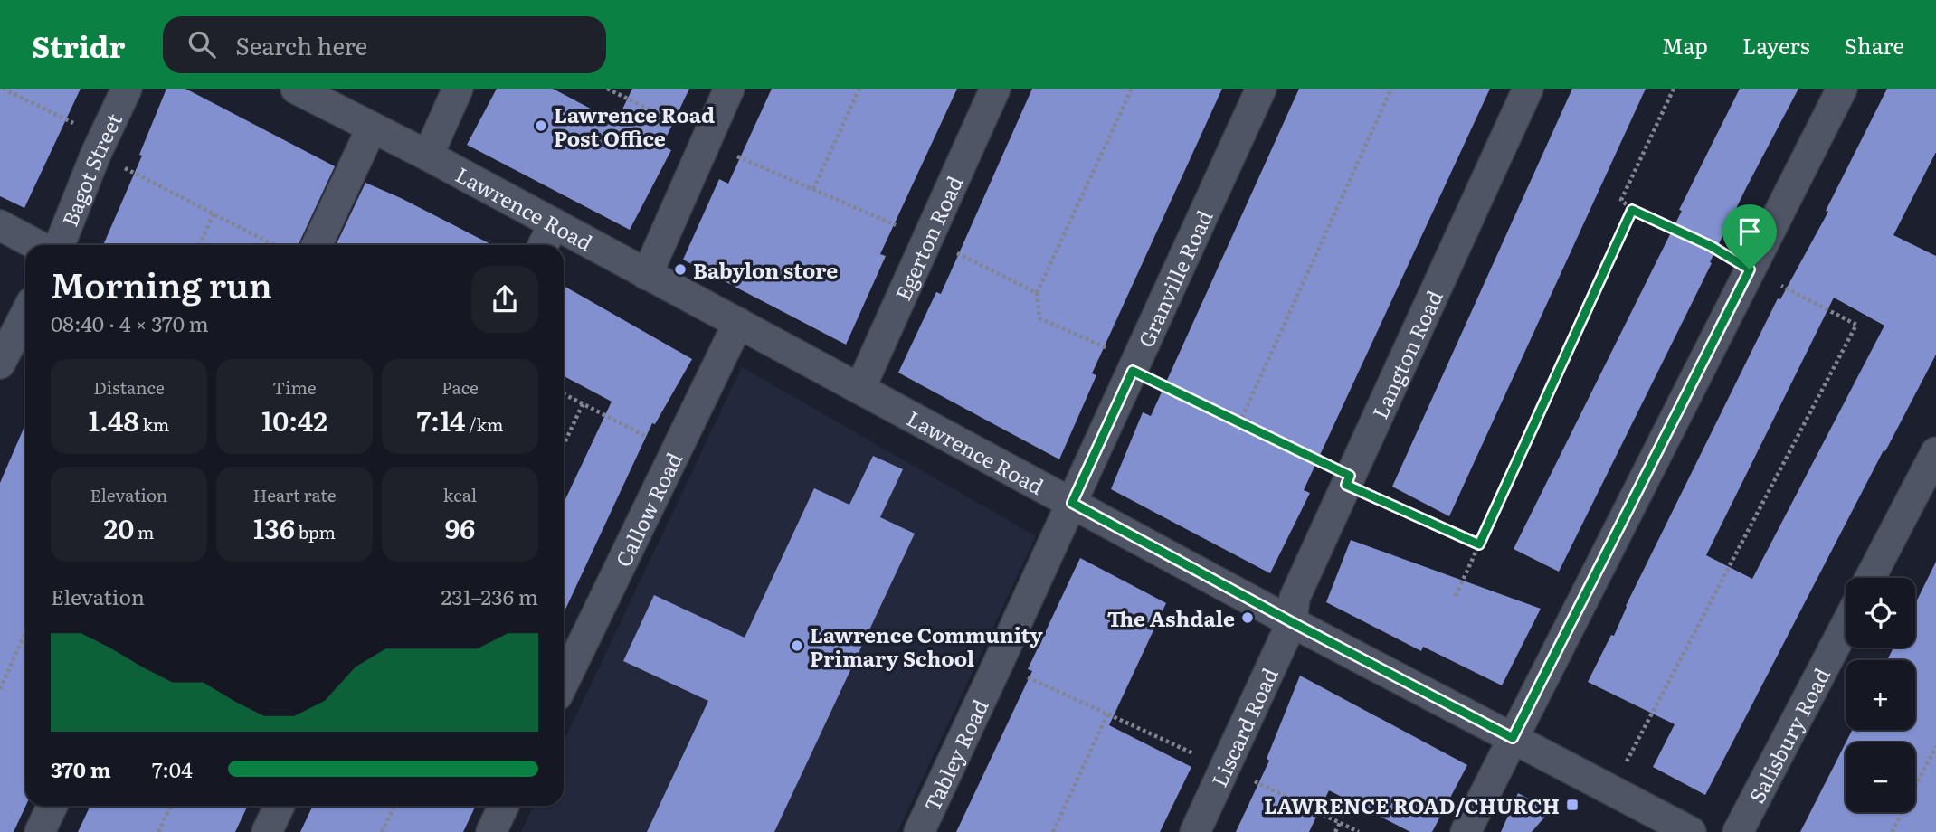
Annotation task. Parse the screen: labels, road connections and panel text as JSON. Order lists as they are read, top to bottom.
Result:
{
  "streets": {
    "street": [
      "Bagot Street",
      "Lawrence Road",
      "Egerton Road",
      "Granville Road",
      "Langton Road",
      "Callow Road",
      "Liscard Road",
      "Salisbury Road",
      "Tabley Road"
    ]
  },
  "crossings": [
    ["Lawrence Road", "Egerton Road"],
    ["Lawrence Road", "Granville Road"],
    ["Lawrence Road", "Langton Road"],
    ["Lawrence Road", "Callow Road"],
    ["Lawrence Road", "Liscard Road"],
    ["Lawrence Road", "Tabley Road"],
    ["Granville Road", "Tabley Road"],
    ["Langton Road", "Liscard Road"]
  ],
  "places": {
    "other": [
      "Lawrence Road Post Office",
      "Babylon store",
      "The Ashdale",
      "Lawrence Community Primary School"
    ],
    "transit": ["LAWRENCE ROAD/CHURCH"]
  },
  "page": {
    "header": "Stridr",
    "search": "Search here",
    "nav": ["Map", "Layers", "Share"],
    "heading": ["Morning run", "08:40 · 4 × 370 m"],
    "stats": [
      ["Distance", "1.48 km"],
      ["Time", "10:42"],
      ["Pace", "7:14 /km"],
      ["Elevation", "20 m"],
      ["Heart rate", "136 bpm"],
      ["kcal", "96"]
    ],
    "chart": ["Elevation", "231–236 m"],
    "map_buttons": ["+", "−"],
    "list": [
      {
        "name": "370 m",
        "note": "7:04"
      }
    ]
  }
}
